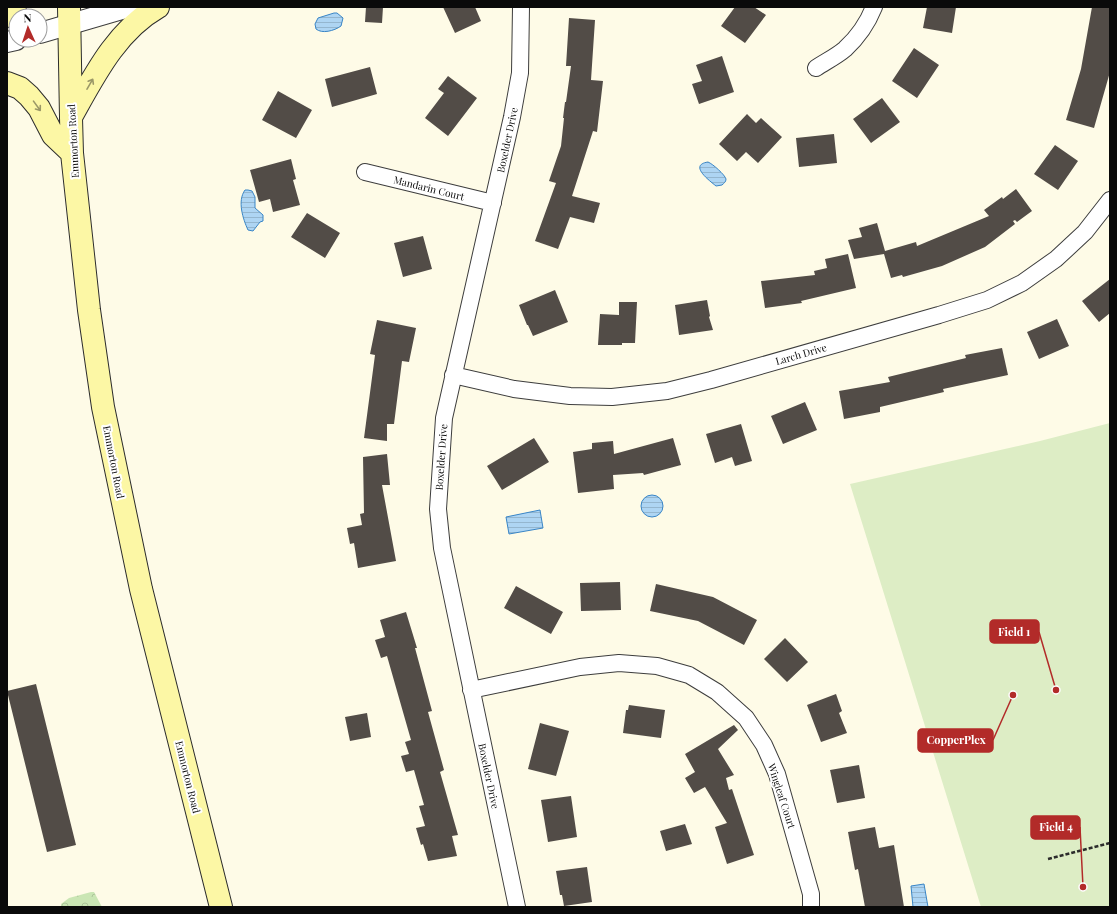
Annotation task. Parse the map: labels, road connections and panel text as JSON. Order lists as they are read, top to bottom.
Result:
{
  "streets": {
    "main road": ["Emmorton Road"],
    "street": [
      "Boxelder Drive",
      "Mandarin Court",
      "Larch Drive",
      "Wingleaf Court"
    ]
  },
  "crossings": [
    ["Boxelder Drive", "Mandarin Court"],
    ["Boxelder Drive", "Larch Drive"],
    ["Boxelder Drive", "Wingleaf Court"]
  ],
  "places": ["Field 1", "CopperPlex", "Field 4"],
  "north": "top"
}
